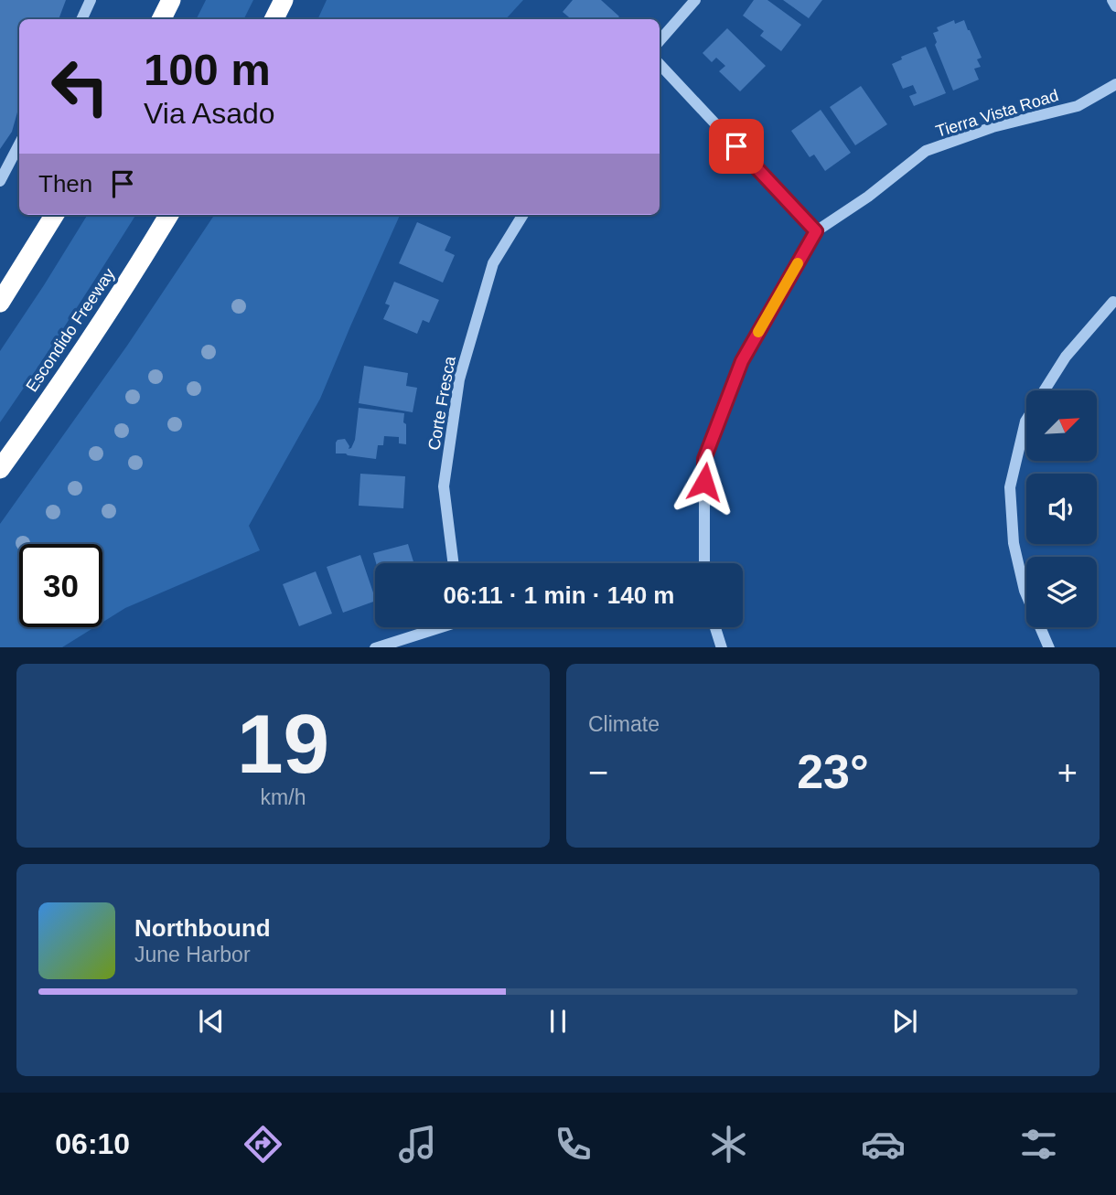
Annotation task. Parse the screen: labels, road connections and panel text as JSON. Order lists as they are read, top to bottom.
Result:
{
  "streets": {
    "highway": ["Escondido Freeway"],
    "street": ["Tierra Vista Road", "Corte Fresca"]
  },
  "north": "top right",
  "page": {
    "turn": ["100 m", "Via Asado"],
    "then": "Then",
    "limit": "30",
    "trip": "06:11 · 1 min · 140 m",
    "tile": [
      ["19", "km/h"],
      "Climate"
    ],
    "heat": ["−", "23°", "+"],
    "song": ["Northbound", "June Harbor"],
    "tabs": "06:10"
  }
}
